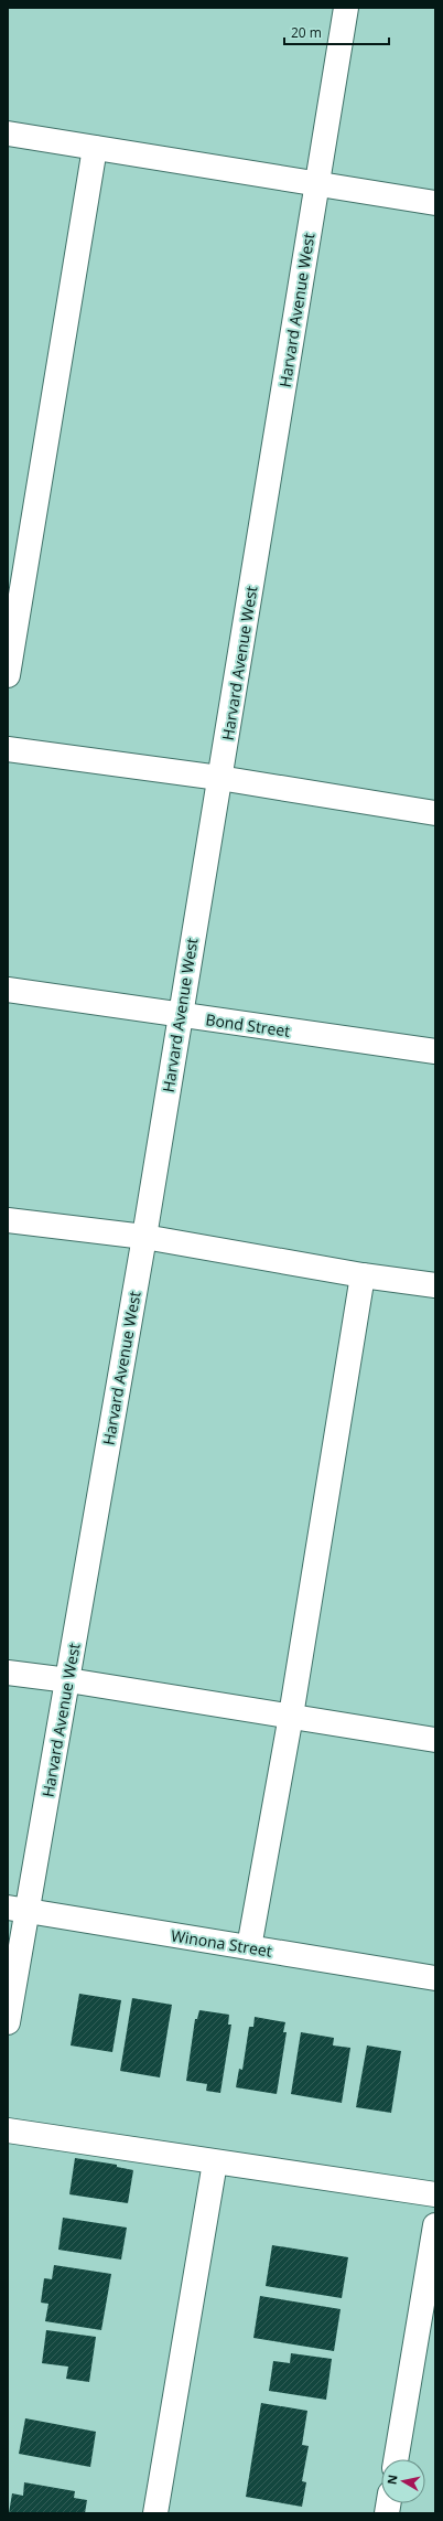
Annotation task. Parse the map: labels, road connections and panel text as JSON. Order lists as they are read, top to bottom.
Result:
{
  "streets": {
    "street": ["Harvard Avenue West", "Bond Street", "Winona Street"]
  },
  "crossings": [
    ["Harvard Avenue West", "Bond Street"],
    ["Harvard Avenue West", "Winona Street"]
  ],
  "scale_bar": "20 m",
  "north": "left"
}
